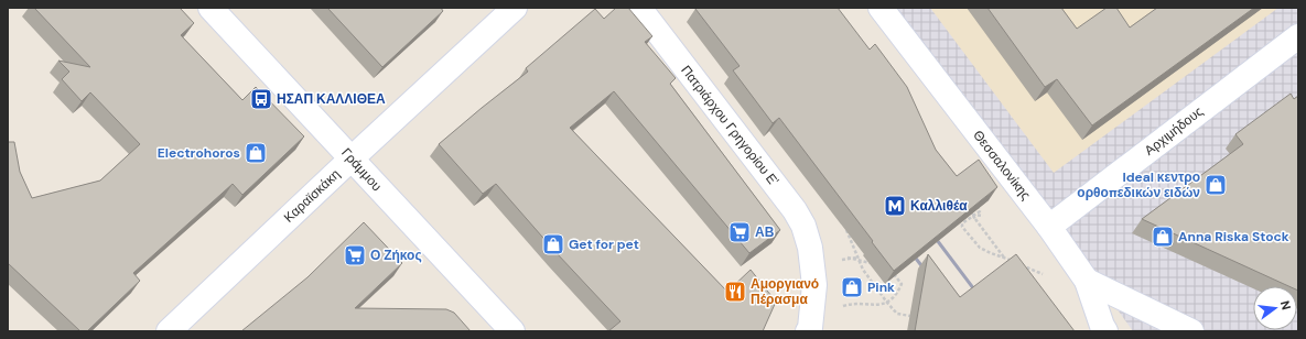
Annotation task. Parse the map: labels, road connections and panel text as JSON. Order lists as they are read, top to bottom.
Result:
{
  "streets": {
    "street": [
      "Πατριάρχου Γρηγορίου Ε'",
      "Αρχιμήδους",
      "Θεσσαλονίκης",
      "Γράμμου",
      "Καραϊσκάκη"
    ]
  },
  "crossings": [
    ["Αρχιμήδους", "Θεσσαλονίκης"],
    ["Γράμμου", "Καραϊσκάκη"]
  ],
  "places": {
    "bus stop": ["ΗΣΑΠ ΚΑΛΛΙΘΕΑ"],
    "shop": [
      "Electrohoros",
      "Ideal κεντρο ορθοπεδικών ειδών",
      "Anna Riska Stock",
      "Get for pet",
      "Pink"
    ],
    "metro station": ["Καλλιθέα"],
    "supermarket": ["ΑΒ", "Ο Ζήκος"],
    "restaurant": ["Αμοργιανό Πέρασμα"]
  },
  "north": "right"
}
